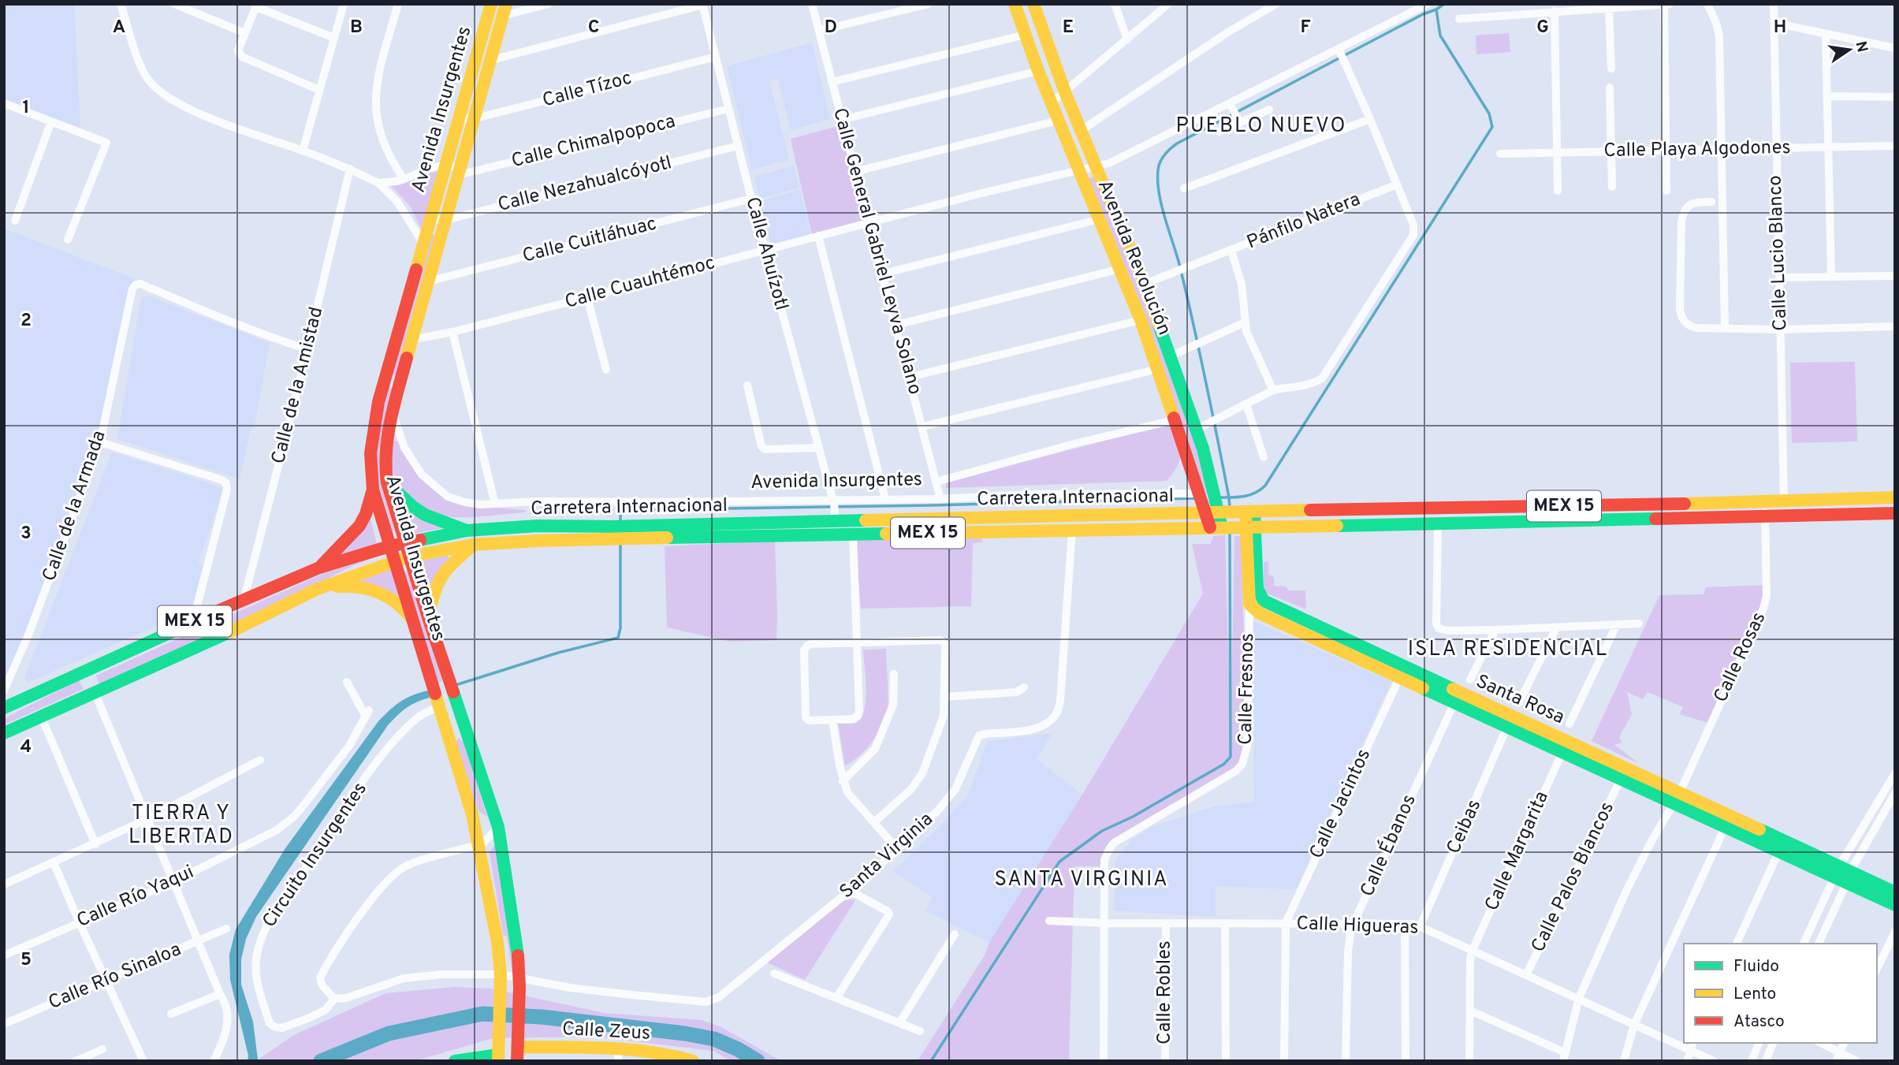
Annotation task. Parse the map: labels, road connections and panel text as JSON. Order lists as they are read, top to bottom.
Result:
{
  "streets": {
    "main road": [
      "Avenida Insurgentes",
      "Avenida Revolución",
      "Carretera Internacional",
      "MEX 15",
      "Santa Rosa",
      "Calle Zeus"
    ],
    "street": [
      "Calle Tízoc",
      "Calle Chimalpopoca",
      "Calle Playa Algodones",
      "Calle Nezahualcóyotl",
      "Pánfilo Natera",
      "Calle Cuitláhuac",
      "Calle General Gabriel Leyva Solano",
      "Calle Lucio Blanco",
      "Calle Ahuízotl",
      "Calle Cuauhtémoc",
      "Calle de la Amistad",
      "Calle de la Armada",
      "Calle Rosas",
      "Calle Fresnos",
      "Calle Jacintos",
      "Ceibas",
      "Calle Ébanos",
      "Calle Margarita",
      "Circuito Insurgentes",
      "Santa Virginia",
      "Calle Palos Blancos",
      "Calle Río Yaqui",
      "Calle Higueras",
      "Calle Río Sinaloa",
      "Calle Robles"
    ]
  },
  "crossings": [
    ["Calle Tízoc", "Avenida Insurgentes"],
    ["Calle Tízoc", "Calle Ahuízotl"],
    ["Avenida Insurgentes", "Calle Chimalpopoca"],
    ["Avenida Insurgentes", "Calle Nezahualcóyotl"],
    ["Avenida Insurgentes", "Calle Cuitláhuac"],
    ["Avenida Insurgentes", "Calle General Gabriel Leyva Solano"],
    ["Avenida Insurgentes", "Calle Ahuízotl"],
    ["Avenida Insurgentes", "Avenida Revolución"],
    ["Avenida Insurgentes", "Calle Cuauhtémoc"],
    ["Avenida Insurgentes", "Carretera Internacional"],
    ["Avenida Insurgentes", "MEX 15"],
    ["Avenida Insurgentes", "Circuito Insurgentes"],
    ["Avenida Insurgentes", "Santa Virginia"],
    ["Avenida Insurgentes", "Calle Zeus"],
    ["Calle Chimalpopoca", "Calle Ahuízotl"],
    ["Calle Playa Algodones", "Calle Lucio Blanco"],
    ["Calle Nezahualcóyotl", "Calle Ahuízotl"],
    ["Pánfilo Natera", "Avenida Revolución"],
    ["Calle Cuitláhuac", "Calle Ahuízotl"],
    ["Calle General Gabriel Leyva Solano", "Calle Cuauhtémoc"],
    ["Calle Lucio Blanco", "Carretera Internacional"],
    ["Calle Ahuízotl", "Calle Cuauhtémoc"],
    ["Calle Ahuízotl", "Carretera Internacional"],
    ["Avenida Revolución", "Calle Cuauhtémoc"],
    ["Avenida Revolución", "Carretera Internacional"],
    ["Calle de la Amistad", "Calle de la Armada"],
    ["Calle de la Amistad", "MEX 15"],
    ["Carretera Internacional", "MEX 15"],
    ["Carretera Internacional", "Calle Rosas"],
    ["Carretera Internacional", "Santa Virginia"],
    ["Calle Rosas", "Santa Rosa"],
    ["Calle Fresnos", "Calle Higueras"],
    ["Santa Rosa", "Calle Jacintos"],
    ["Santa Rosa", "Ceibas"],
    ["Calle Jacintos", "Calle Higueras"],
    ["Ceibas", "Calle Higueras"],
    ["Calle Ébanos", "Calle Higueras"],
    ["Calle Margarita", "Calle Higueras"],
    ["Circuito Insurgentes", "Santa Virginia"],
    ["Calle Palos Blancos", "Calle Higueras"],
    ["Calle Higueras", "Calle Robles"]
  ],
  "districts": [
    "PUEBLO NUEVO",
    "ISLA RESIDENCIAL",
    "TIERRA Y LIBERTAD",
    "SANTA VIRGINIA"
  ],
  "legend": ["Fluido", "Lento", "Atasco"],
  "north": "right",
  "grid": {
    "columns": [
      "A",
      "B",
      "C",
      "D",
      "E",
      "F",
      "G",
      "H"
    ],
    "rows": [
      "1",
      "2",
      "3",
      "4",
      "5"
    ]
  }
}
